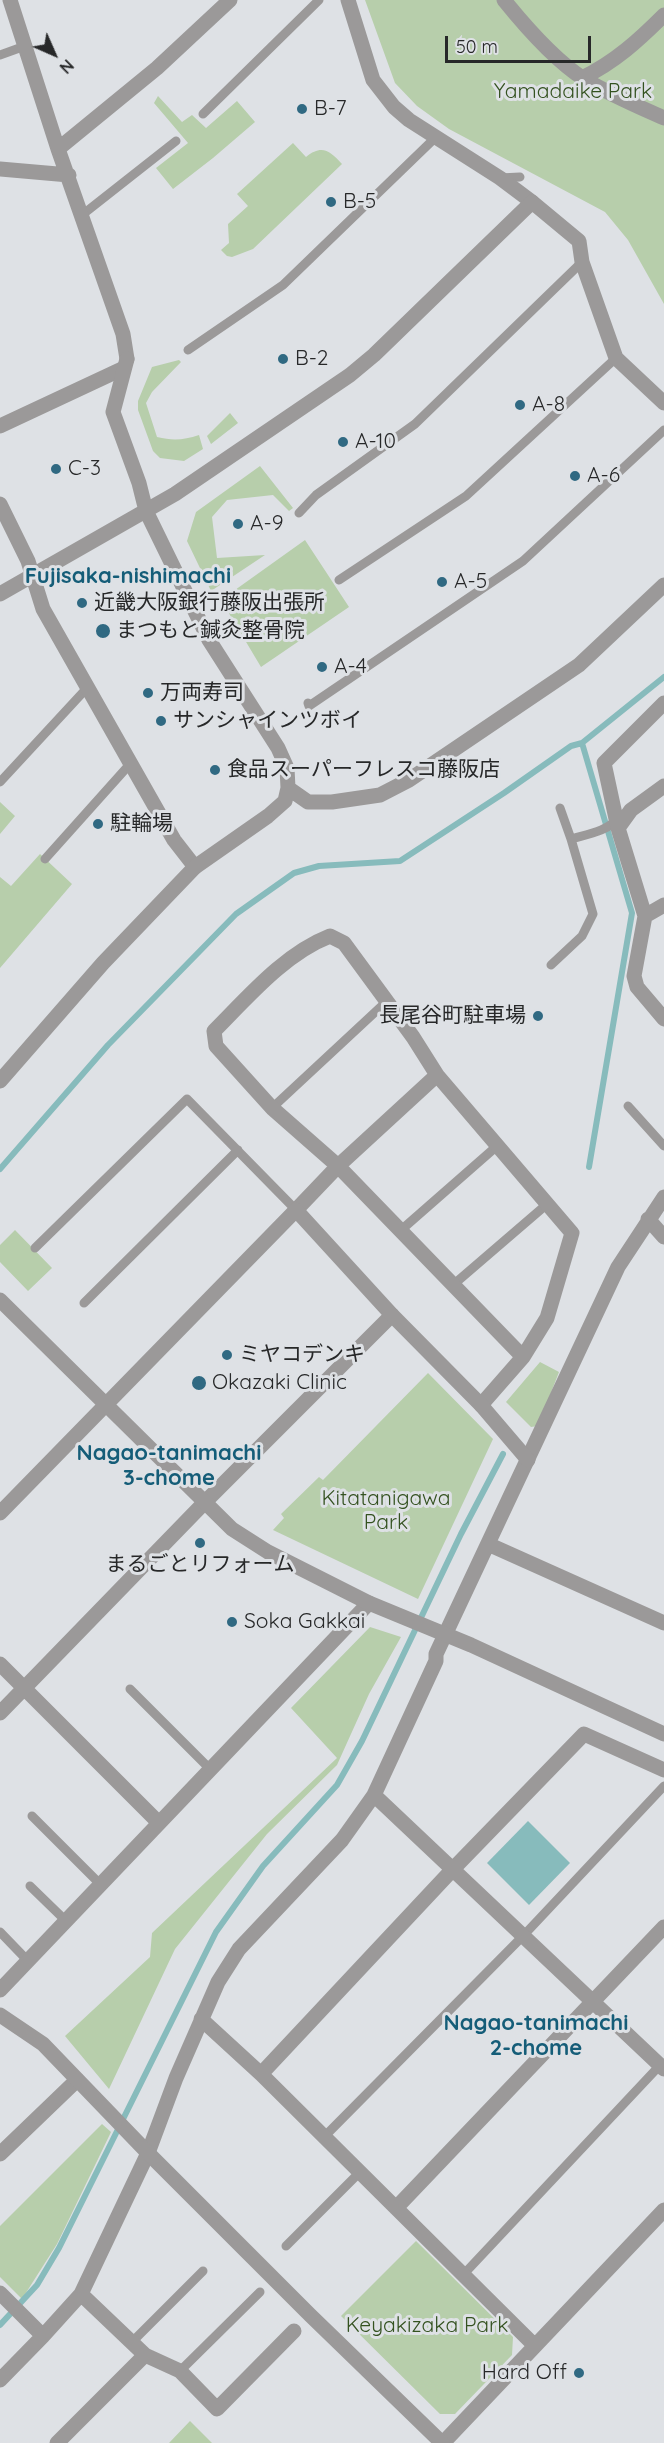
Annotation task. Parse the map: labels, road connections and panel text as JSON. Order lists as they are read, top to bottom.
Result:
{
  "districts": ["Fujisaka-nishimachi", "Nagao-tanimachi 3-chome", "Nagao-tanimachi 2-chome"],
  "parks": ["Yamadaike Park", "Kitatanigawa Park", "Keyakizaka Park"],
  "places": [
    "B-7",
    "B-5",
    "B-2",
    "A-8",
    "A-10",
    "C-3",
    "A-6",
    "A-9",
    "A-5",
    "近畿大阪銀行藤阪出張所",
    "まつもと鍼灸整骨院",
    "A-4",
    "万両寿司",
    "サンシャインツボイ",
    "食品スーパーフレスコ藤阪店",
    "駐輪場",
    "長尾谷町駐車場",
    "ミヤコデンキ",
    "Okazaki Clinic",
    "まるごとリフォーム",
    "Soka Gakkai",
    "Hard Off"
  ],
  "scale_bar": "50 m",
  "north": "bottom right"
}
